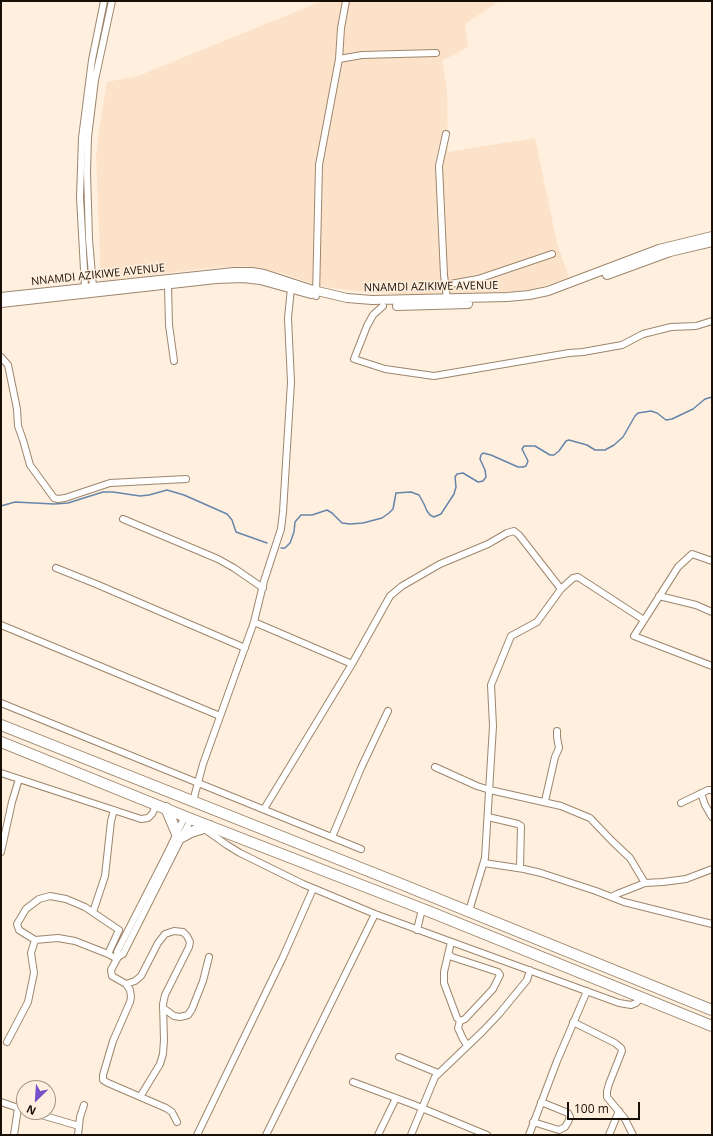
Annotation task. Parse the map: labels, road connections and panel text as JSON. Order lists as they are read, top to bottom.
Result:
{
  "streets": {
    "main road": ["NNAMDI AZIKIWE AVENUE"]
  },
  "scale_bar": "100 m",
  "north": "bottom left"
}
